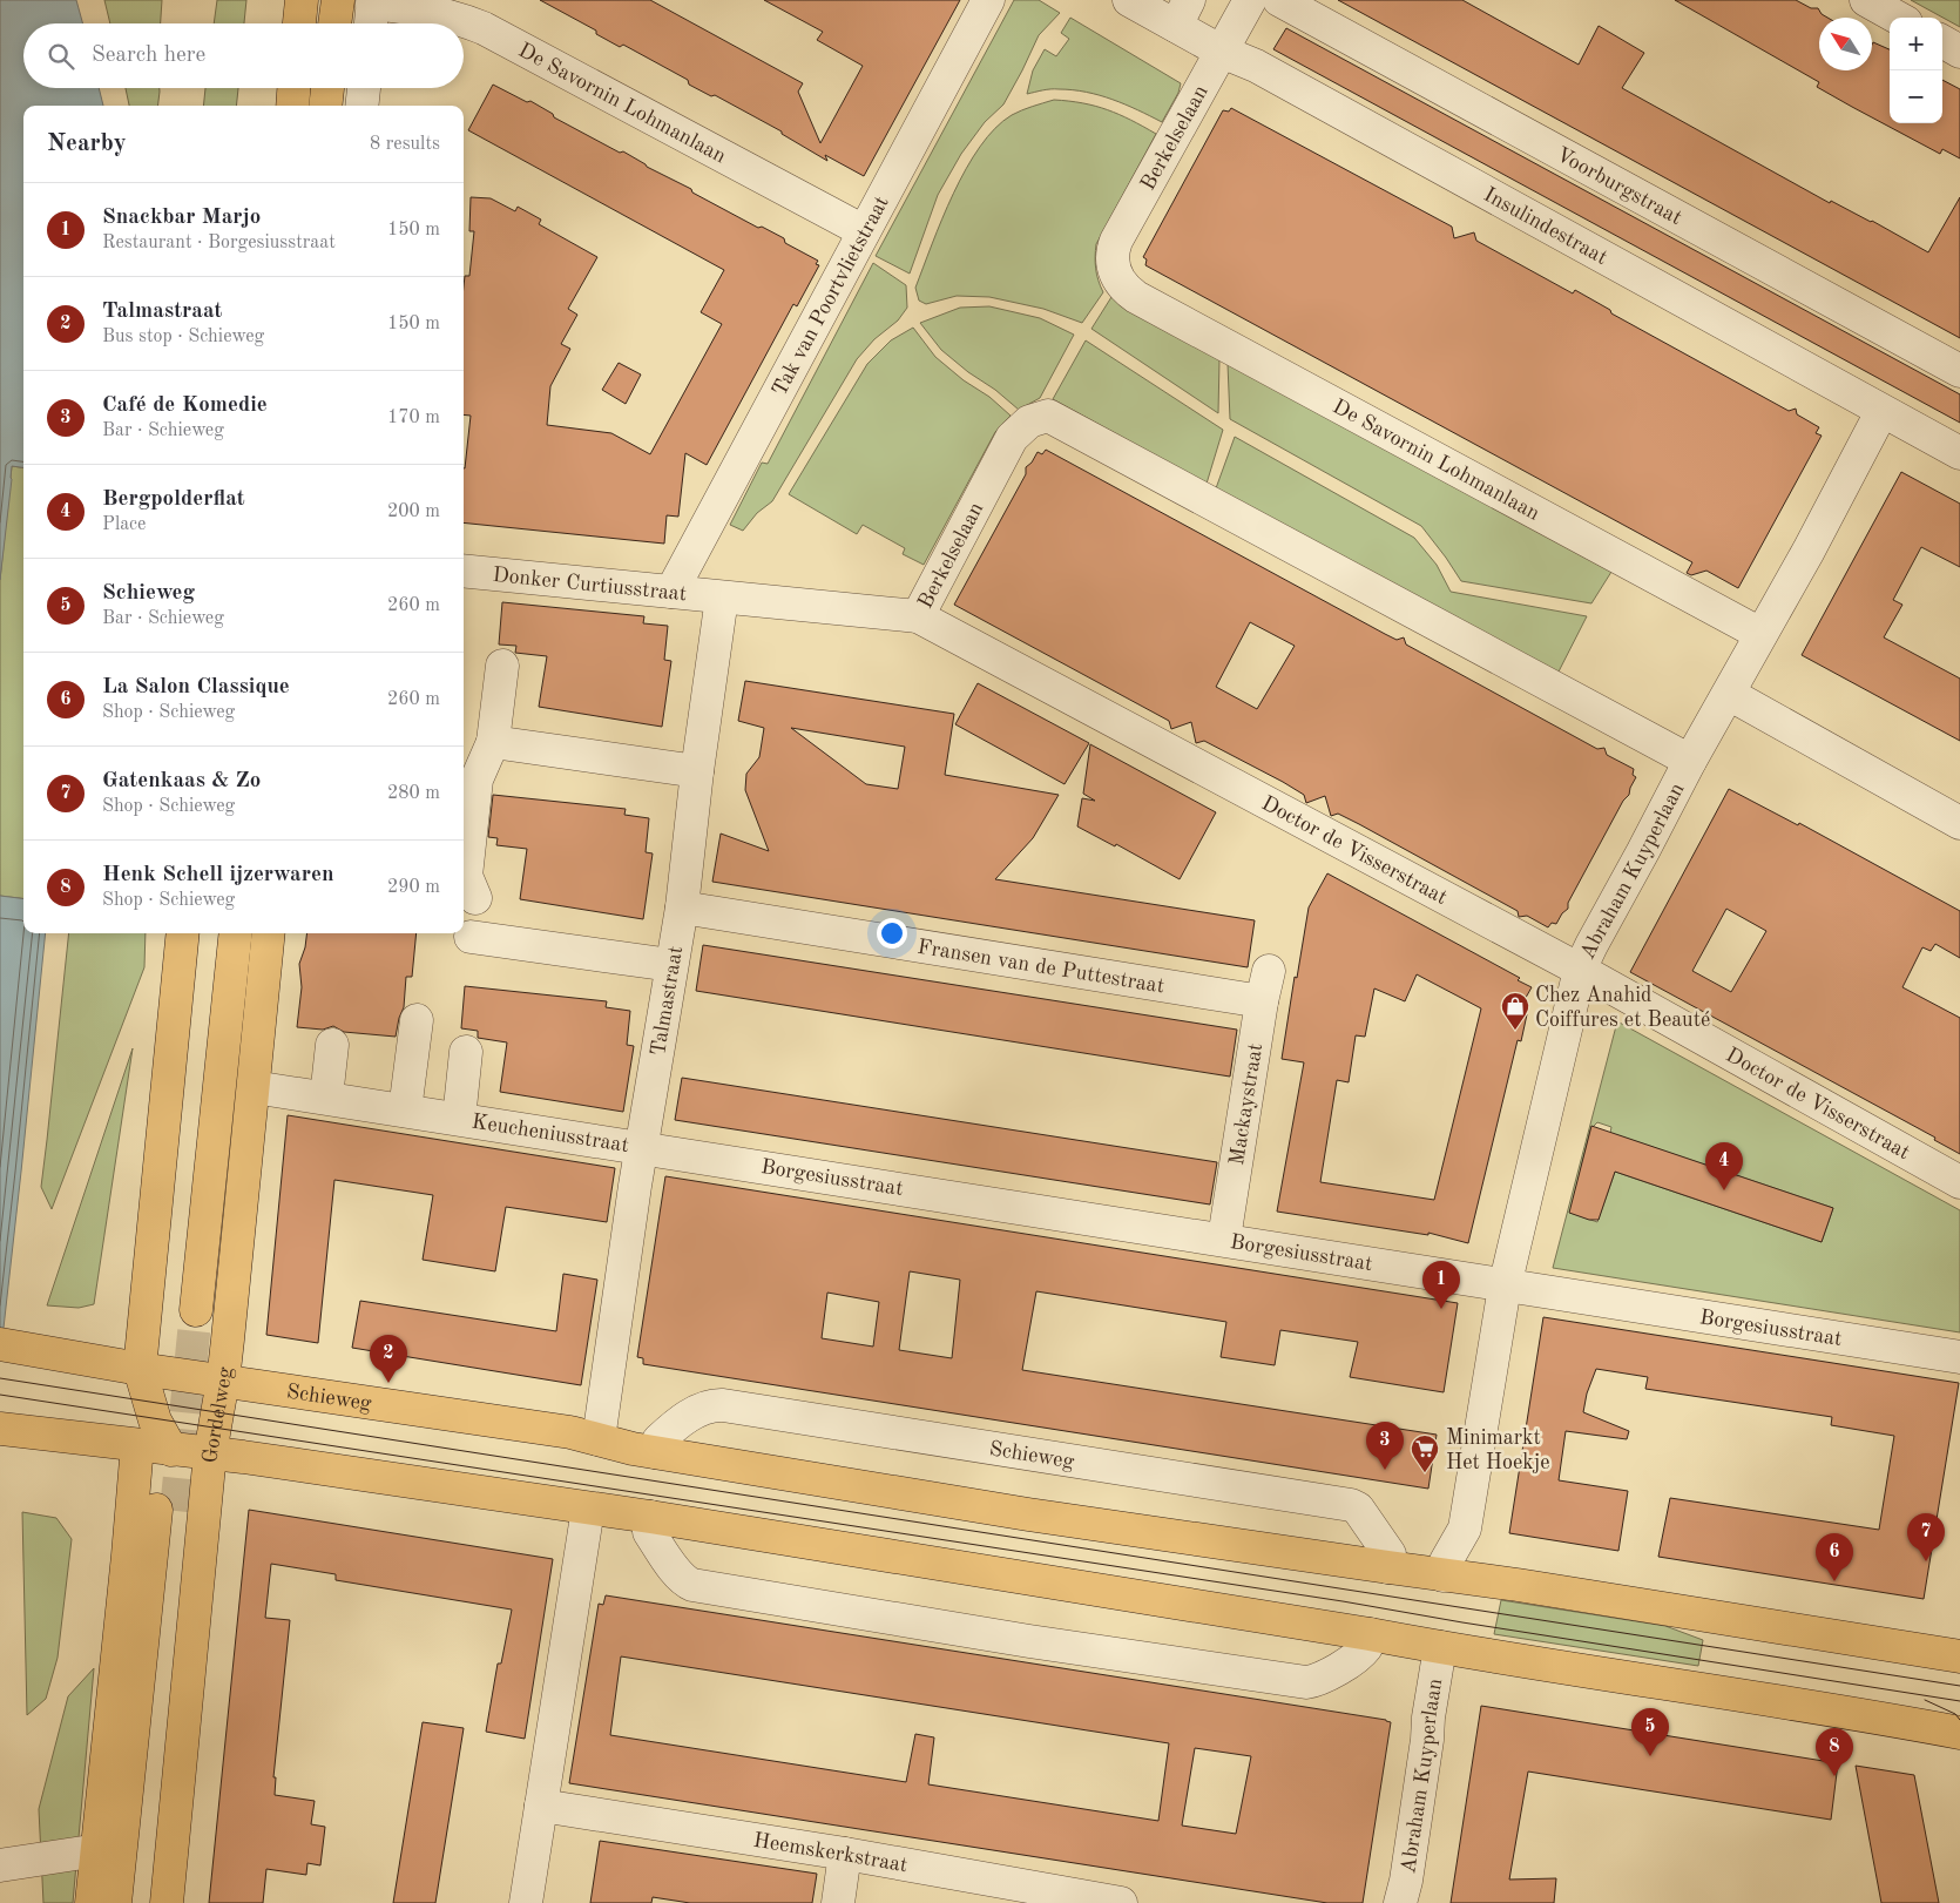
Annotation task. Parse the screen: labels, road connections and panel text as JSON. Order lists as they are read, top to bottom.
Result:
{
  "streets": {
    "main road": ["Schieweg", "Gordelweg"],
    "street": [
      "De Savornin Lohmanlaan",
      "Berkelselaan",
      "Voorburgstraat",
      "Insulindestraat",
      "Tak van Poortvlietstraat",
      "Donker Curtiusstraat",
      "Doctor de Visserstraat",
      "Abraham Kuyperlaan",
      "Fransen van de Puttestraat",
      "Talmastraat",
      "Mackaystraat",
      "Keucheniusstraat",
      "Borgesiusstraat",
      "Heemskerkstraat"
    ]
  },
  "crossings": [
    ["De Savornin Lohmanlaan", "Berkelselaan"],
    ["De Savornin Lohmanlaan", "Tak van Poortvlietstraat"],
    ["De Savornin Lohmanlaan", "Abraham Kuyperlaan"],
    ["Berkelselaan", "Insulindestraat"],
    ["Berkelselaan", "Doctor de Visserstraat"],
    ["Berkelselaan", "Abraham Kuyperlaan"],
    ["Insulindestraat", "Abraham Kuyperlaan"],
    ["Tak van Poortvlietstraat", "Donker Curtiusstraat"],
    ["Donker Curtiusstraat", "Doctor de Visserstraat"],
    ["Donker Curtiusstraat", "Talmastraat"],
    ["Doctor de Visserstraat", "Abraham Kuyperlaan"],
    ["Doctor de Visserstraat", "Talmastraat"],
    ["Abraham Kuyperlaan", "Borgesiusstraat"],
    ["Abraham Kuyperlaan", "Schieweg"],
    ["Fransen van de Puttestraat", "Talmastraat"],
    ["Fransen van de Puttestraat", "Mackaystraat"],
    ["Talmastraat", "Keucheniusstraat"],
    ["Talmastraat", "Borgesiusstraat"],
    ["Talmastraat", "Schieweg"],
    ["Mackaystraat", "Borgesiusstraat"],
    ["Keucheniusstraat", "Borgesiusstraat"],
    ["Keucheniusstraat", "Gordelweg"],
    ["Schieweg", "Gordelweg"]
  ],
  "places": {
    "shop": ["Chez Anahid Coiffures et Beauté"],
    "supermarket": ["Minimarkt Het Hoekje"]
  },
  "north": "top left",
  "page": {
    "map_buttons": ["+", "−"],
    "search": "Search here",
    "heading": ["Nearby", "8 results"],
    "list": [
      {
        "mark": "1",
        "name": "Snackbar Marjo",
        "note": "Restaurant · Borgesiusstraat",
        "value": "150 m"
      },
      {
        "mark": "2",
        "name": "Talmastraat",
        "note": "Bus stop · Schieweg",
        "value": "150 m"
      },
      {
        "mark": "3",
        "name": "Café de Komedie",
        "note": "Bar · Schieweg",
        "value": "170 m"
      },
      {
        "mark": "4",
        "name": "Bergpolderflat",
        "note": "Place",
        "value": "200 m"
      },
      {
        "mark": "5",
        "name": "Schieweg",
        "note": "Bar · Schieweg",
        "value": "260 m"
      },
      {
        "mark": "6",
        "name": "La Salon Classique",
        "note": "Shop · Schieweg",
        "value": "260 m"
      },
      {
        "mark": "7",
        "name": "Gatenkaas & Zo",
        "note": "Shop · Schieweg",
        "value": "280 m"
      },
      {
        "mark": "8",
        "name": "Henk Schell ijzerwaren",
        "note": "Shop · Schieweg",
        "value": "290 m"
      }
    ],
    "pins": [
      "4",
      "1",
      "2",
      "3",
      "7",
      "6",
      "5",
      "8"
    ]
  }
}
